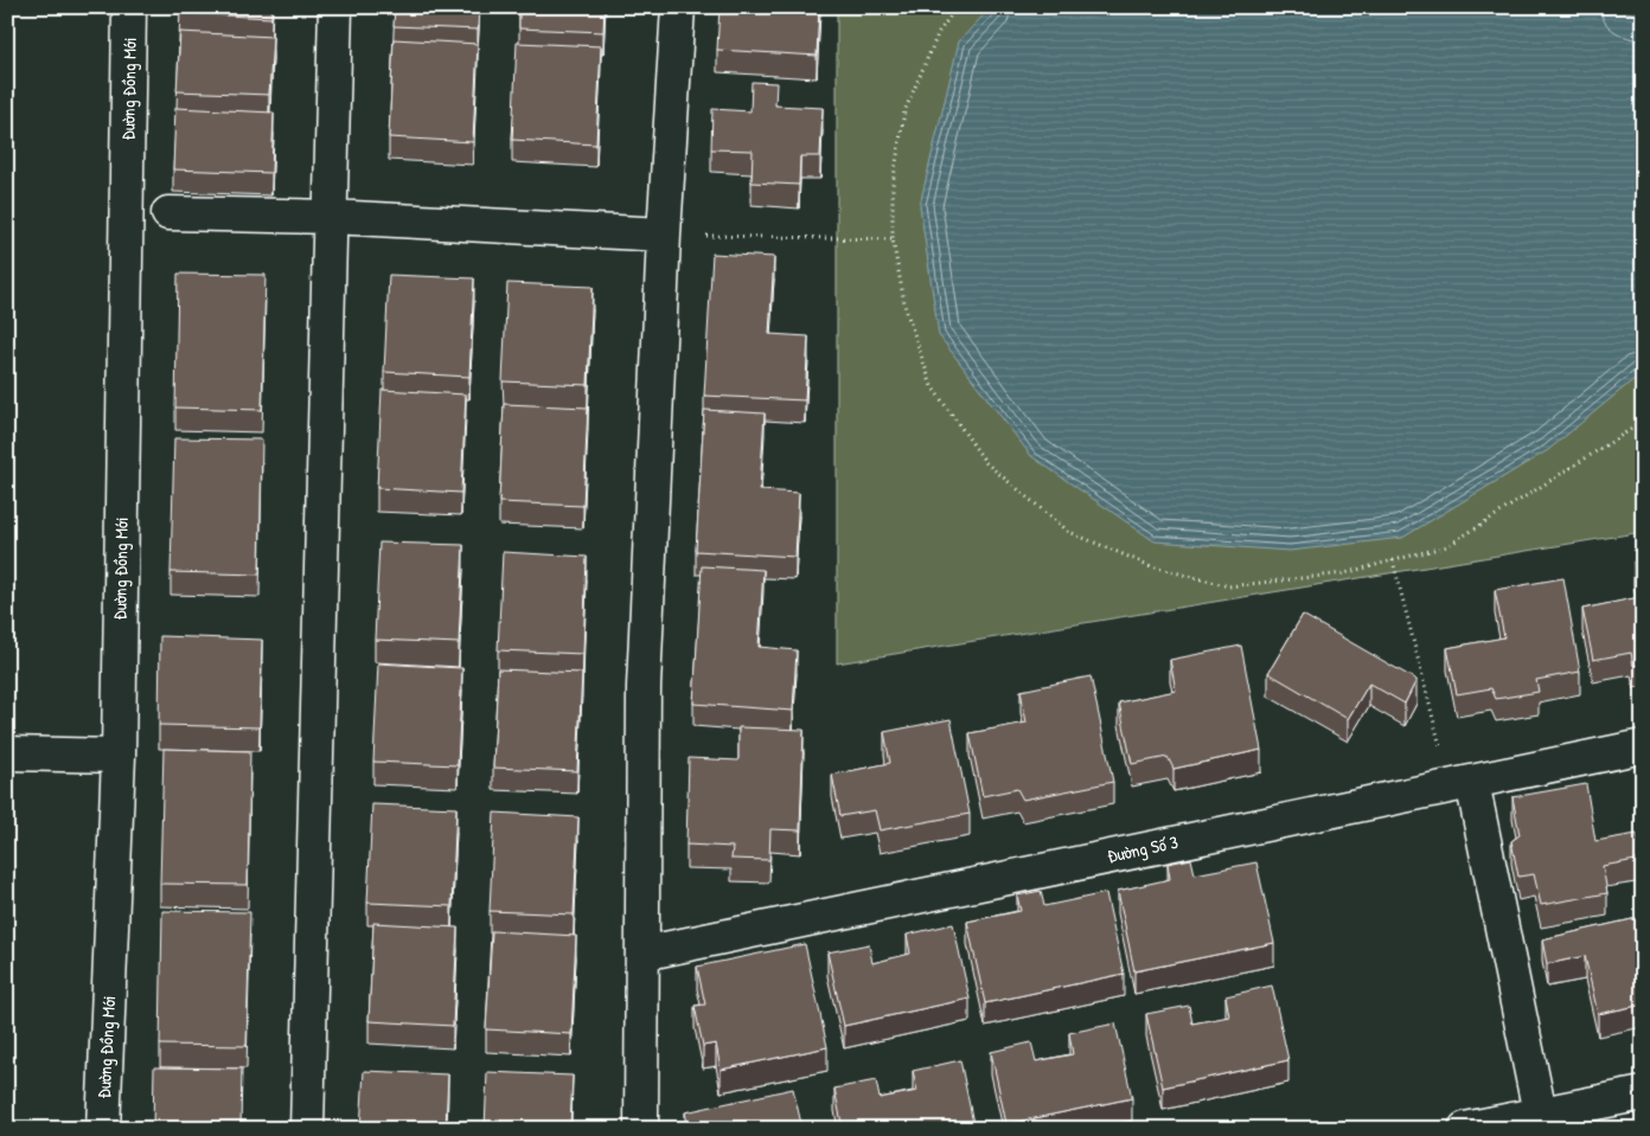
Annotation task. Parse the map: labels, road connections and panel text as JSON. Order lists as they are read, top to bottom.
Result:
{
  "streets": {
    "street": ["Đường Đồng Mới", "Đường Số 3"]
  }
}
